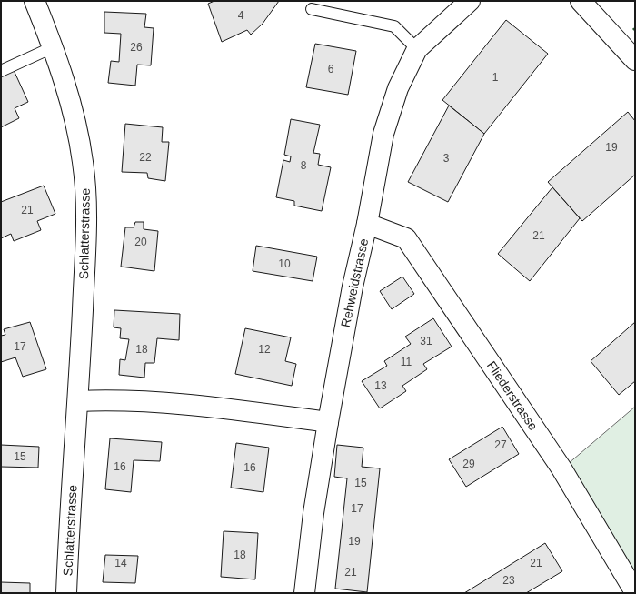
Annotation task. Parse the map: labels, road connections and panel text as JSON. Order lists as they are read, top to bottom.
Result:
{
  "streets": {
    "street": ["Schlatterstrasse", "Rehweidstrasse", "Fliederstrasse"]
  },
  "crossings": [
    ["Rehweidstrasse", "Fliederstrasse"]
  ],
  "house_numbers": [
    "4",
    "26",
    "6",
    "1",
    "19",
    "22",
    "3",
    "8",
    "21",
    "21",
    "20",
    "10",
    "31",
    "17",
    "18",
    "12",
    "11",
    "13",
    "27",
    "15",
    "29",
    "16",
    "16",
    "15",
    "17",
    "19",
    "18",
    "14",
    "21",
    "21",
    "23"
  ]
}
